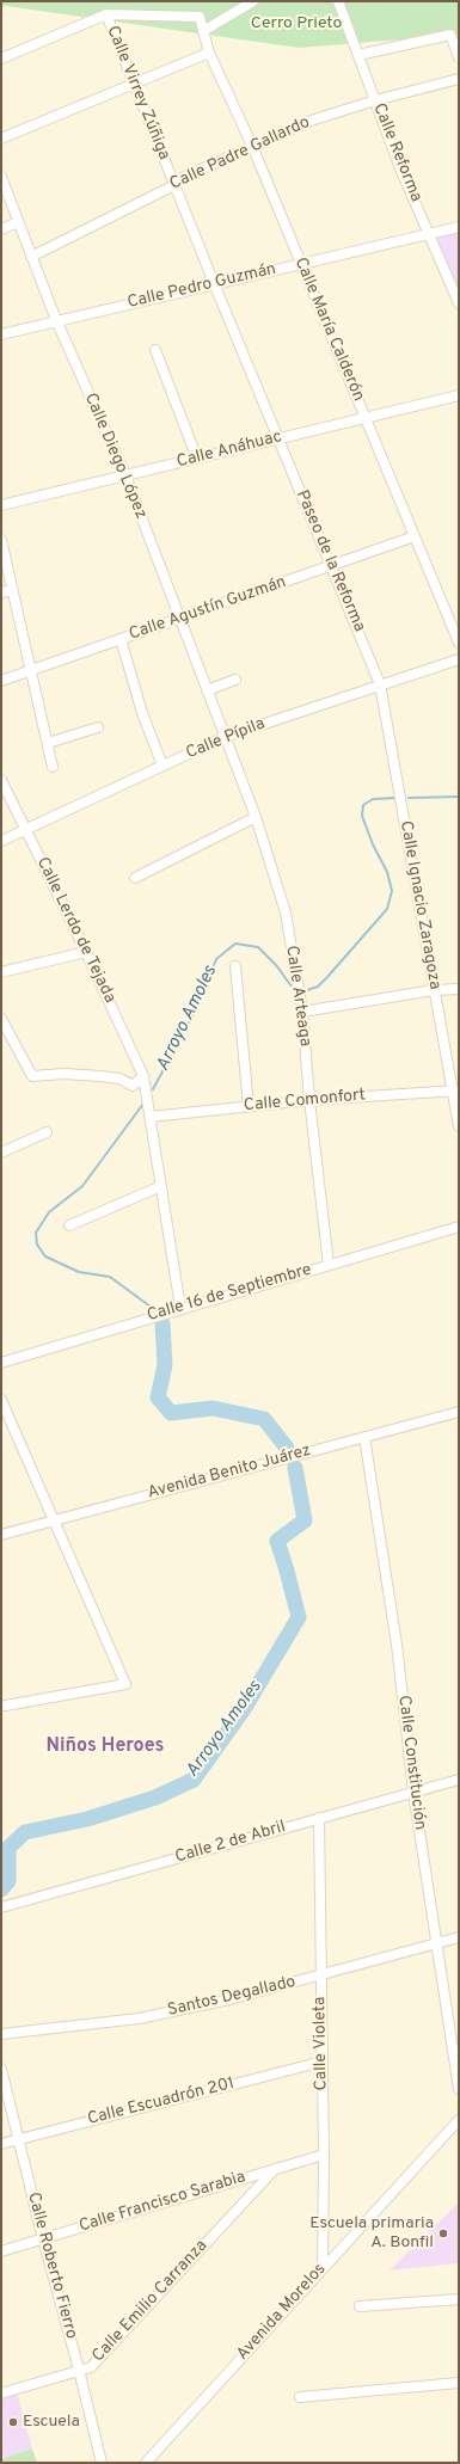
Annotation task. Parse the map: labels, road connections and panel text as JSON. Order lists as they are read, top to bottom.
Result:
{
  "streets": {
    "street": [
      "Calle Virrey Zúñiga",
      "Calle Reforma",
      "Calle Padre Gallardo",
      "Calle Pedro Guzmán",
      "Calle María Calderón",
      "Calle Anáhuac",
      "Calle Diego López",
      "Paseo de la Reforma",
      "Calle Agustín Guzmán",
      "Calle Pípila",
      "Calle Ignacio Zaragoza",
      "Calle Lerdo de Tejada",
      "Calle Arteaga",
      "Calle Comonfort",
      "Calle 16 de Septiembre",
      "Avenida Benito Juárez",
      "Calle Constitución",
      "Calle 2 de Abril",
      "Santos Degallado",
      "Calle Violeta",
      "Calle Escuadrón 201",
      "Calle Francisco Sarabia",
      "Calle Roberto Fierro",
      "Calle Emilio Carranza",
      "Avenida Morelos"
    ]
  },
  "crossings": [
    ["Calle Virrey Zúñiga", "Calle Padre Gallardo"],
    ["Calle Virrey Zúñiga", "Calle Pedro Guzmán"],
    ["Calle Virrey Zúñiga", "Calle María Calderón"],
    ["Calle Virrey Zúñiga", "Calle Anáhuac"],
    ["Calle Virrey Zúñiga", "Paseo de la Reforma"],
    ["Calle Reforma", "Calle Padre Gallardo"],
    ["Calle Reforma", "Calle Pedro Guzmán"],
    ["Calle Padre Gallardo", "Calle María Calderón"],
    ["Calle Padre Gallardo", "Calle Diego López"],
    ["Calle Pedro Guzmán", "Calle María Calderón"],
    ["Calle Pedro Guzmán", "Calle Diego López"],
    ["Calle María Calderón", "Calle Anáhuac"],
    ["Calle María Calderón", "Calle Agustín Guzmán"],
    ["Calle Anáhuac", "Calle Diego López"],
    ["Calle Anáhuac", "Paseo de la Reforma"],
    ["Calle Diego López", "Calle Agustín Guzmán"],
    ["Calle Diego López", "Calle Pípila"],
    ["Calle Diego López", "Calle Arteaga"],
    ["Paseo de la Reforma", "Calle Agustín Guzmán"],
    ["Paseo de la Reforma", "Calle Pípila"],
    ["Paseo de la Reforma", "Calle Ignacio Zaragoza"],
    ["Calle Pípila", "Calle Ignacio Zaragoza"],
    ["Calle Pípila", "Calle Lerdo de Tejada"],
    ["Calle Pípila", "Calle Arteaga"],
    ["Calle Ignacio Zaragoza", "Calle Comonfort"],
    ["Calle Lerdo de Tejada", "Calle Comonfort"],
    ["Calle Arteaga", "Calle Comonfort"],
    ["Calle Arteaga", "Calle 16 de Septiembre"],
    ["Avenida Benito Juárez", "Calle Constitución"],
    ["Calle Constitución", "Calle 2 de Abril"],
    ["Calle Constitución", "Santos Degallado"],
    ["Calle 2 de Abril", "Calle Violeta"],
    ["Santos Degallado", "Calle Violeta"],
    ["Calle Violeta", "Calle Escuadrón 201"],
    ["Calle Violeta", "Calle Francisco Sarabia"],
    ["Calle Violeta", "Avenida Morelos"],
    ["Calle Escuadrón 201", "Calle Roberto Fierro"],
    ["Calle Francisco Sarabia", "Calle Roberto Fierro"],
    ["Calle Francisco Sarabia", "Calle Emilio Carranza"],
    ["Calle Roberto Fierro", "Calle Emilio Carranza"]
  ],
  "districts": ["Niños Heroes"],
  "water": ["Arroyo Amoles"],
  "parks": ["Cerro Prieto"],
  "places": ["Escuela primaria A. Bonfil", "Escuela"]
}
